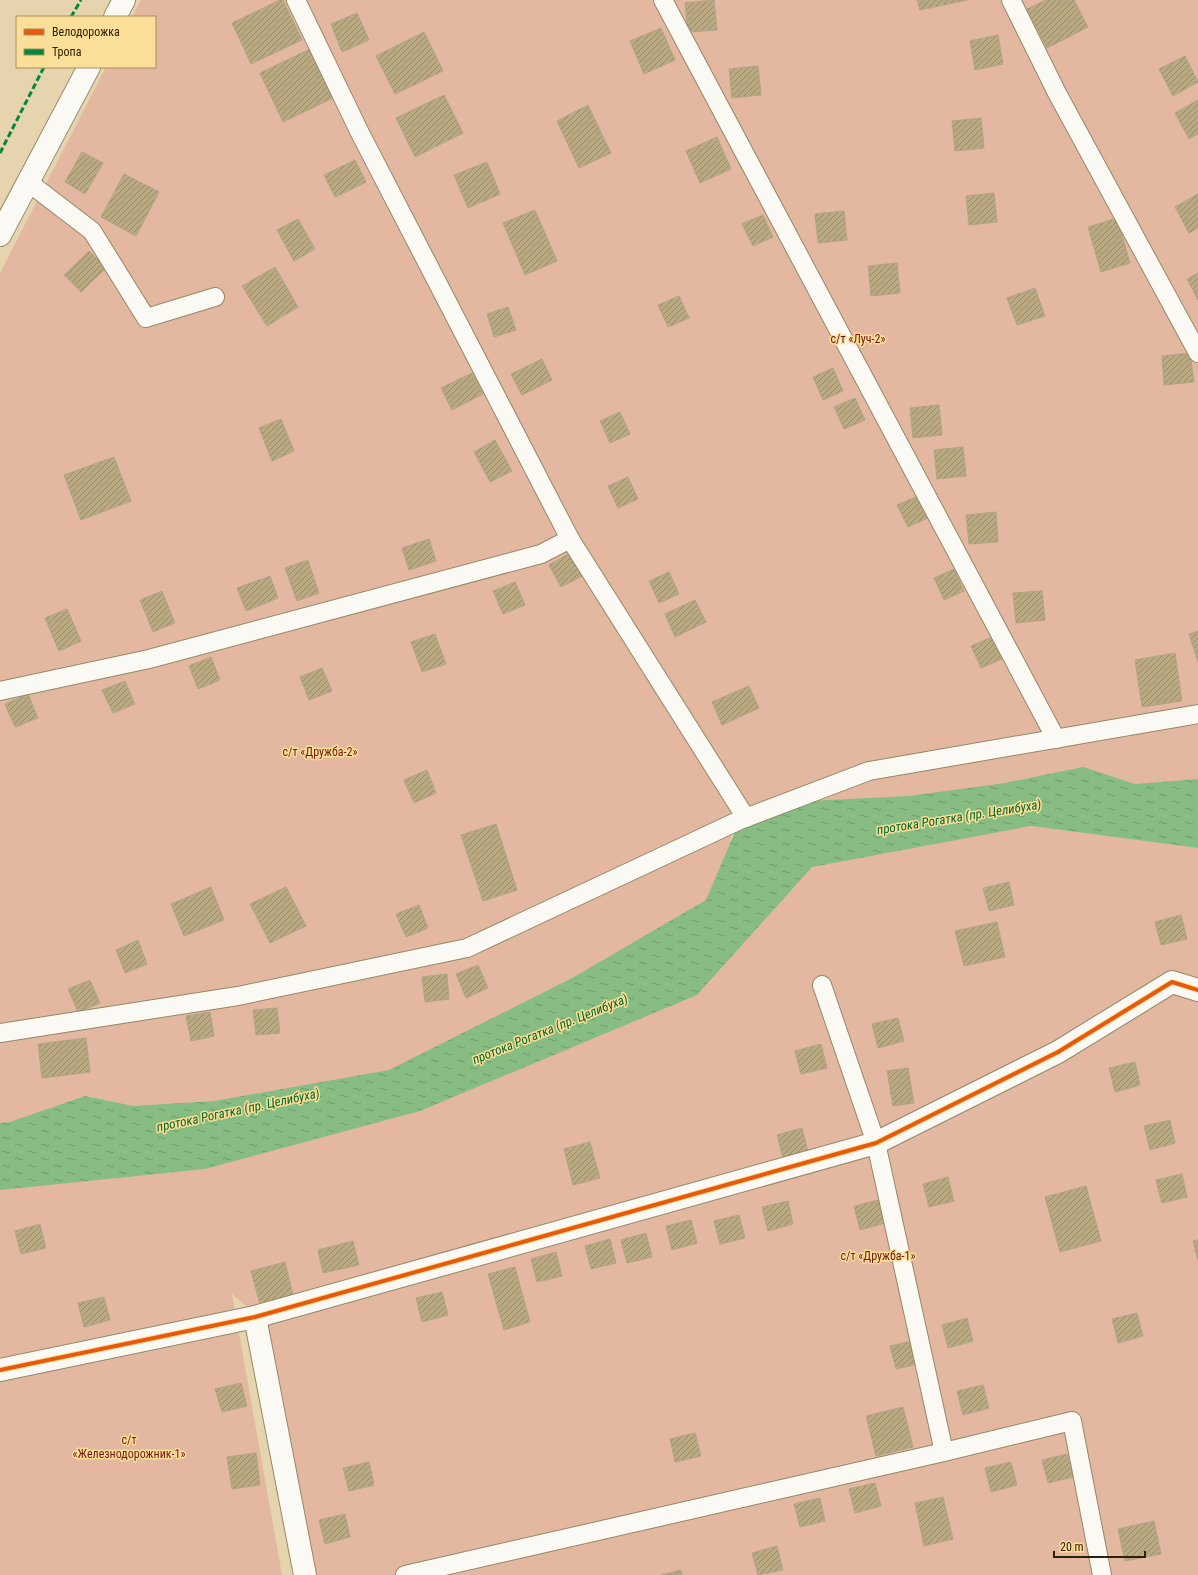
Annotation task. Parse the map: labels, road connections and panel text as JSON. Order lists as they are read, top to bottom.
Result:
{
  "water": ["протока Рогатка (пр. Целибуха)"],
  "parks": [
    "с/т «Луч-2»",
    "с/т «Дружба-2»",
    "с/т «Дружба-1»",
    "с/т «Железнодорожник-1»"
  ],
  "legend": ["Велодорожка", "Тропа"],
  "scale_bar": "20 m"
}
